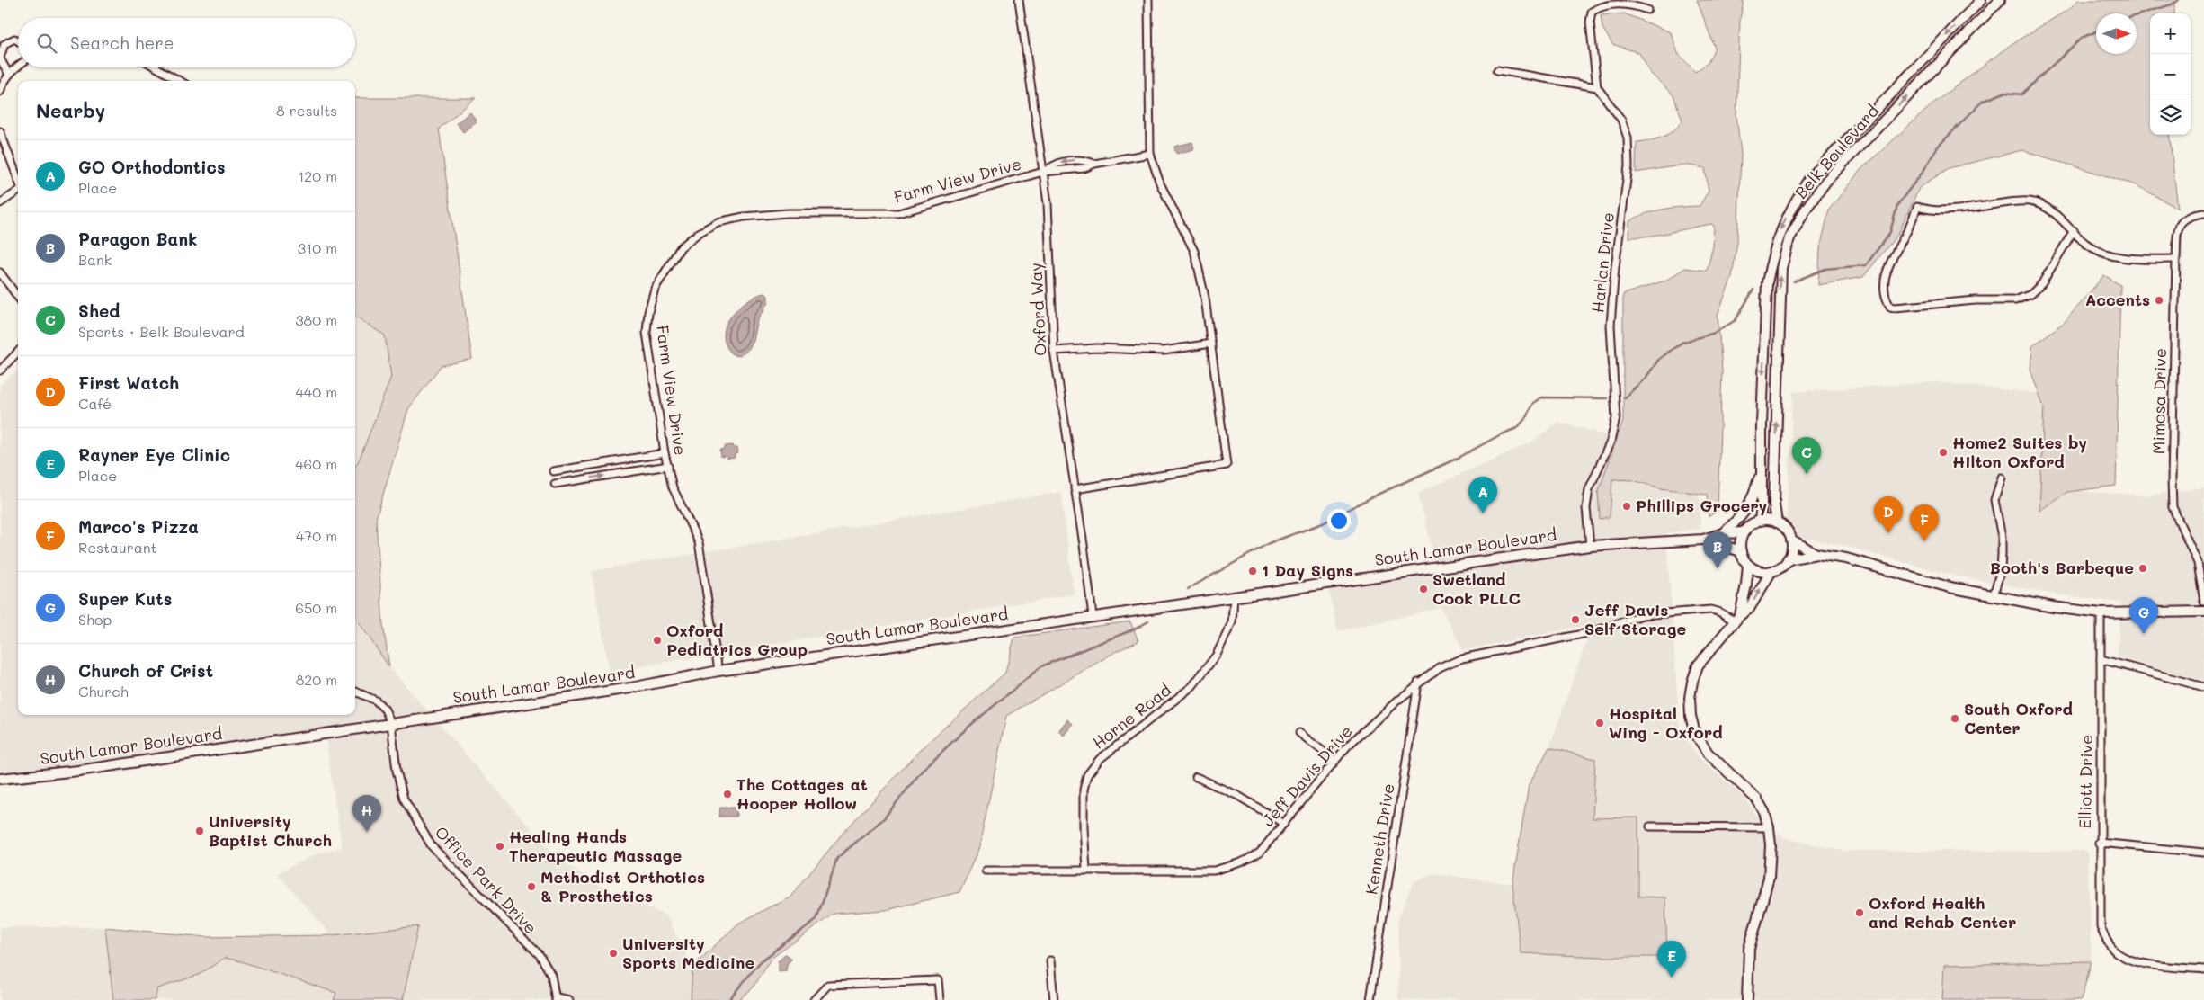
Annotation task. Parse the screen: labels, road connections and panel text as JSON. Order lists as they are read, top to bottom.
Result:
{
  "streets": {
    "street": [
      "Belk Boulevard",
      "Farm View Drive",
      "Harlan Drive",
      "Oxford Way",
      "Mimosa Drive",
      "South Lamar Boulevard",
      "Horne Road",
      "Jeff Davis Drive",
      "Elliott Drive",
      "Kenneth Drive",
      "Office Park Drive"
    ]
  },
  "crossings": [
    ["Belk Boulevard", "South Lamar Boulevard"],
    ["Farm View Drive", "Oxford Way"],
    ["Farm View Drive", "South Lamar Boulevard"],
    ["Harlan Drive", "South Lamar Boulevard"],
    ["Oxford Way", "South Lamar Boulevard"],
    ["South Lamar Boulevard", "Horne Road"],
    ["South Lamar Boulevard", "Office Park Drive"],
    ["Horne Road", "Jeff Davis Drive"],
    ["Jeff Davis Drive", "Kenneth Drive"]
  ],
  "places": [
    "Accents",
    "Home2 Suites by Hilton Oxford",
    "Phillips Grocery",
    "Booth's Barbeque",
    "1 Day Signs",
    "Swetland Cook PLLC",
    "Jeff Davis Self Storage",
    "Oxford Pediatrics Group",
    "South Oxford Center",
    "Hospital Wing - Oxford",
    "The Cottages at Hooper Hollow",
    "University Baptist Church",
    "Healing Hands Therapeutic Massage",
    "Methodist Orthotics & Prosthetics",
    "Oxford Health and Rehab Center",
    "University Sports Medicine"
  ],
  "north": "right",
  "page": {
    "map_buttons": ["+", "−"],
    "search": "Search here",
    "heading": ["Nearby", "8 results"],
    "list": [
      {
        "mark": "A",
        "name": "GO Orthodontics",
        "note": "Place",
        "value": "120 m"
      },
      {
        "mark": "B",
        "name": "Paragon Bank",
        "note": "Bank",
        "value": "310 m"
      },
      {
        "mark": "C",
        "name": "Shed",
        "note": "Sports · Belk Boulevard",
        "value": "380 m"
      },
      {
        "mark": "D",
        "name": "First Watch",
        "note": "Café",
        "value": "440 m"
      },
      {
        "mark": "E",
        "name": "Rayner Eye Clinic",
        "note": "Place",
        "value": "460 m"
      },
      {
        "mark": "F",
        "name": "Marco's Pizza",
        "note": "Restaurant",
        "value": "470 m"
      },
      {
        "mark": "G",
        "name": "Super Kuts",
        "note": "Shop",
        "value": "650 m"
      },
      {
        "mark": "H",
        "name": "Church of Crist",
        "note": "Church",
        "value": "820 m"
      }
    ],
    "pins": [
      "C",
      "A",
      "D",
      "F",
      "B",
      "G",
      "H",
      "E"
    ]
  }
}
